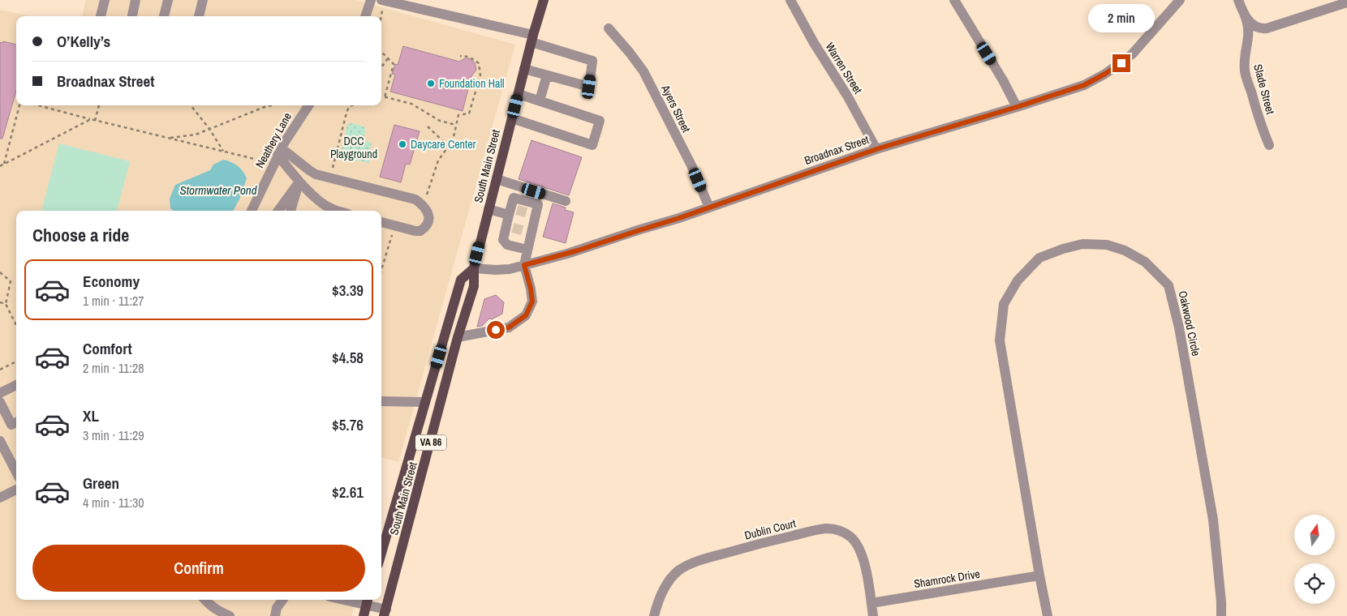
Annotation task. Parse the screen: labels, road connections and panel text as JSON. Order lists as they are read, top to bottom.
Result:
{
  "streets": {
    "main road": ["South Main Street", "VA 86"],
    "street": [
      "Warren Street",
      "Slade Street",
      "Ayers Street",
      "Neathery Lane",
      "Broadnax Street",
      "Oakwood Circle",
      "Dublin Court",
      "Shamrock Drive"
    ]
  },
  "crossings": [
    ["Warren Street", "Broadnax Street"],
    ["Ayers Street", "Broadnax Street"],
    ["Broadnax Street", "South Main Street"],
    ["Oakwood Circle", "Shamrock Drive"],
    ["Dublin Court", "Shamrock Drive"]
  ],
  "water": ["Stormwater Pond"],
  "parks": ["DCC Playground"],
  "places": ["Foundation Hall", "Daycare Center"],
  "north": "top",
  "page": {
    "bubble": "2 min",
    "banner": ["O’Kelly’s", "Broadnax Street"],
    "heading": "Choose a ride",
    "list": [
      {
        "name": "Economy",
        "note": "1 min · 11:27",
        "value": "$3.39"
      },
      {
        "name": "Comfort",
        "note": "2 min · 11:28",
        "value": "$4.58"
      },
      {
        "name": "XL",
        "note": "3 min · 11:29",
        "value": "$5.76"
      },
      {
        "name": "Green",
        "note": "4 min · 11:30",
        "value": "$2.61"
      }
    ],
    "buttons": "Confirm"
  }
}
